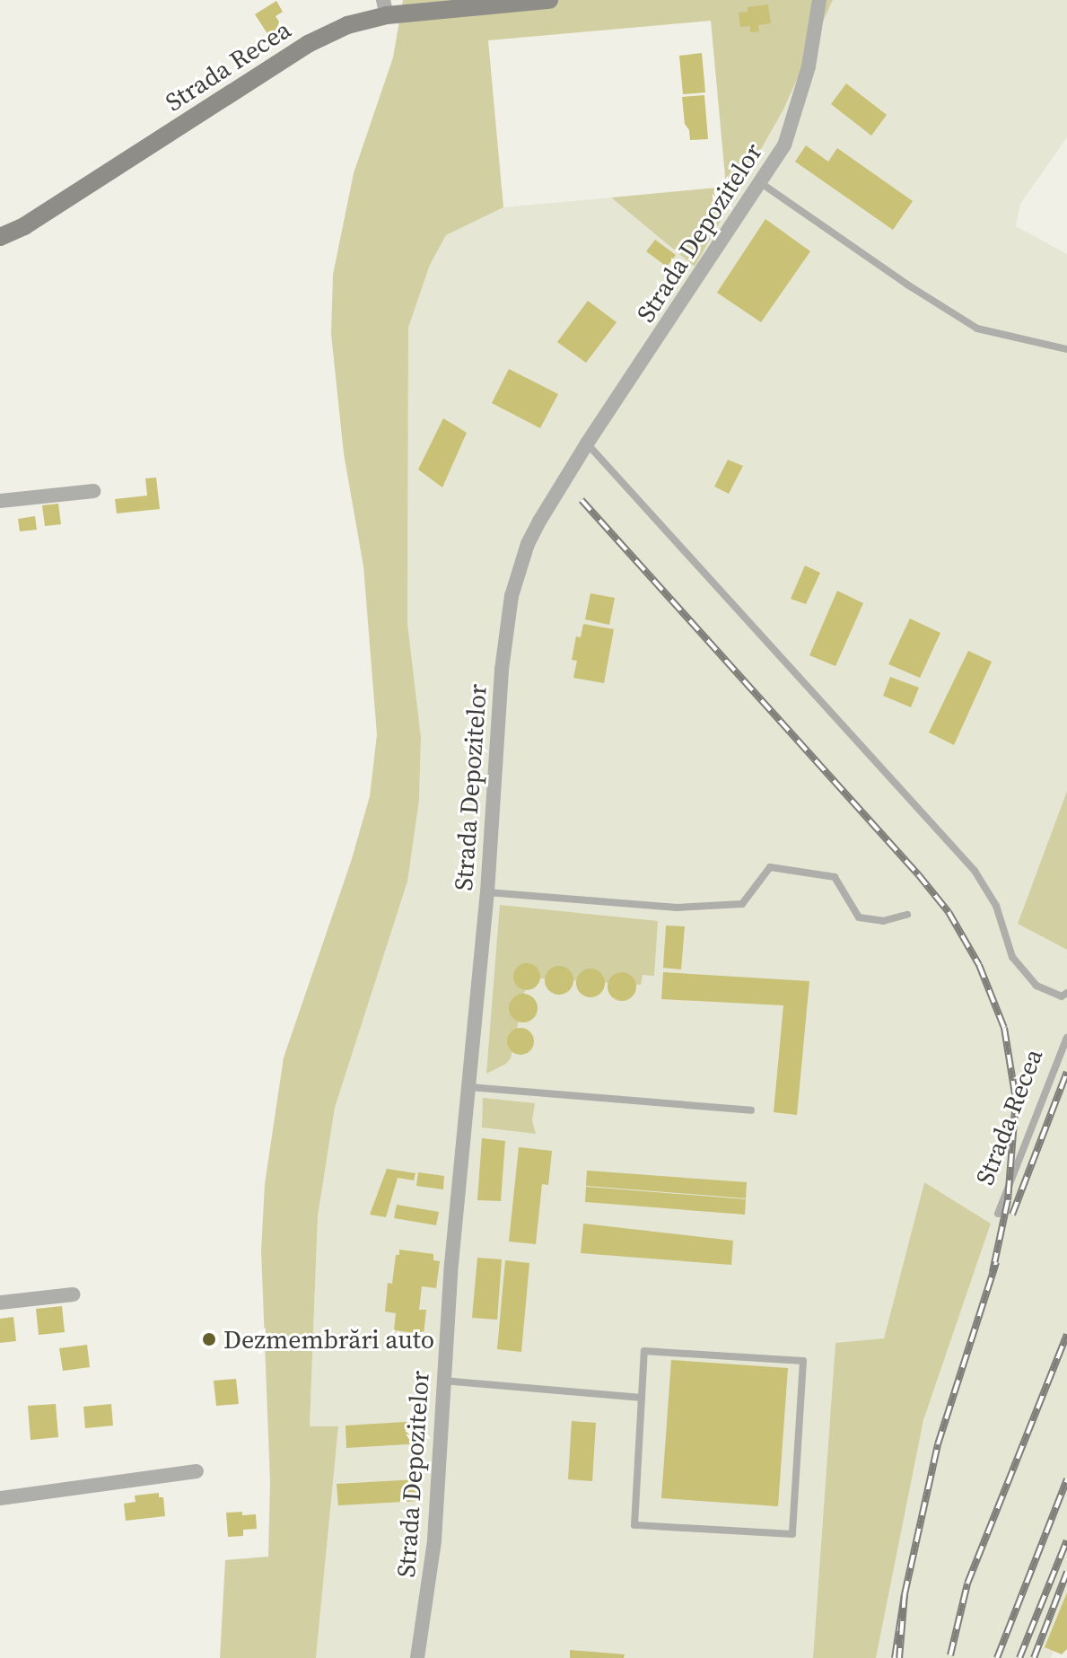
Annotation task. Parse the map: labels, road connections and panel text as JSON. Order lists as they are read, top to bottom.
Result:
{
  "streets": {
    "main road": ["Strada Recea"],
    "street": ["Strada Depozitelor"]
  },
  "places": ["Dezmembrări auto"]
}
